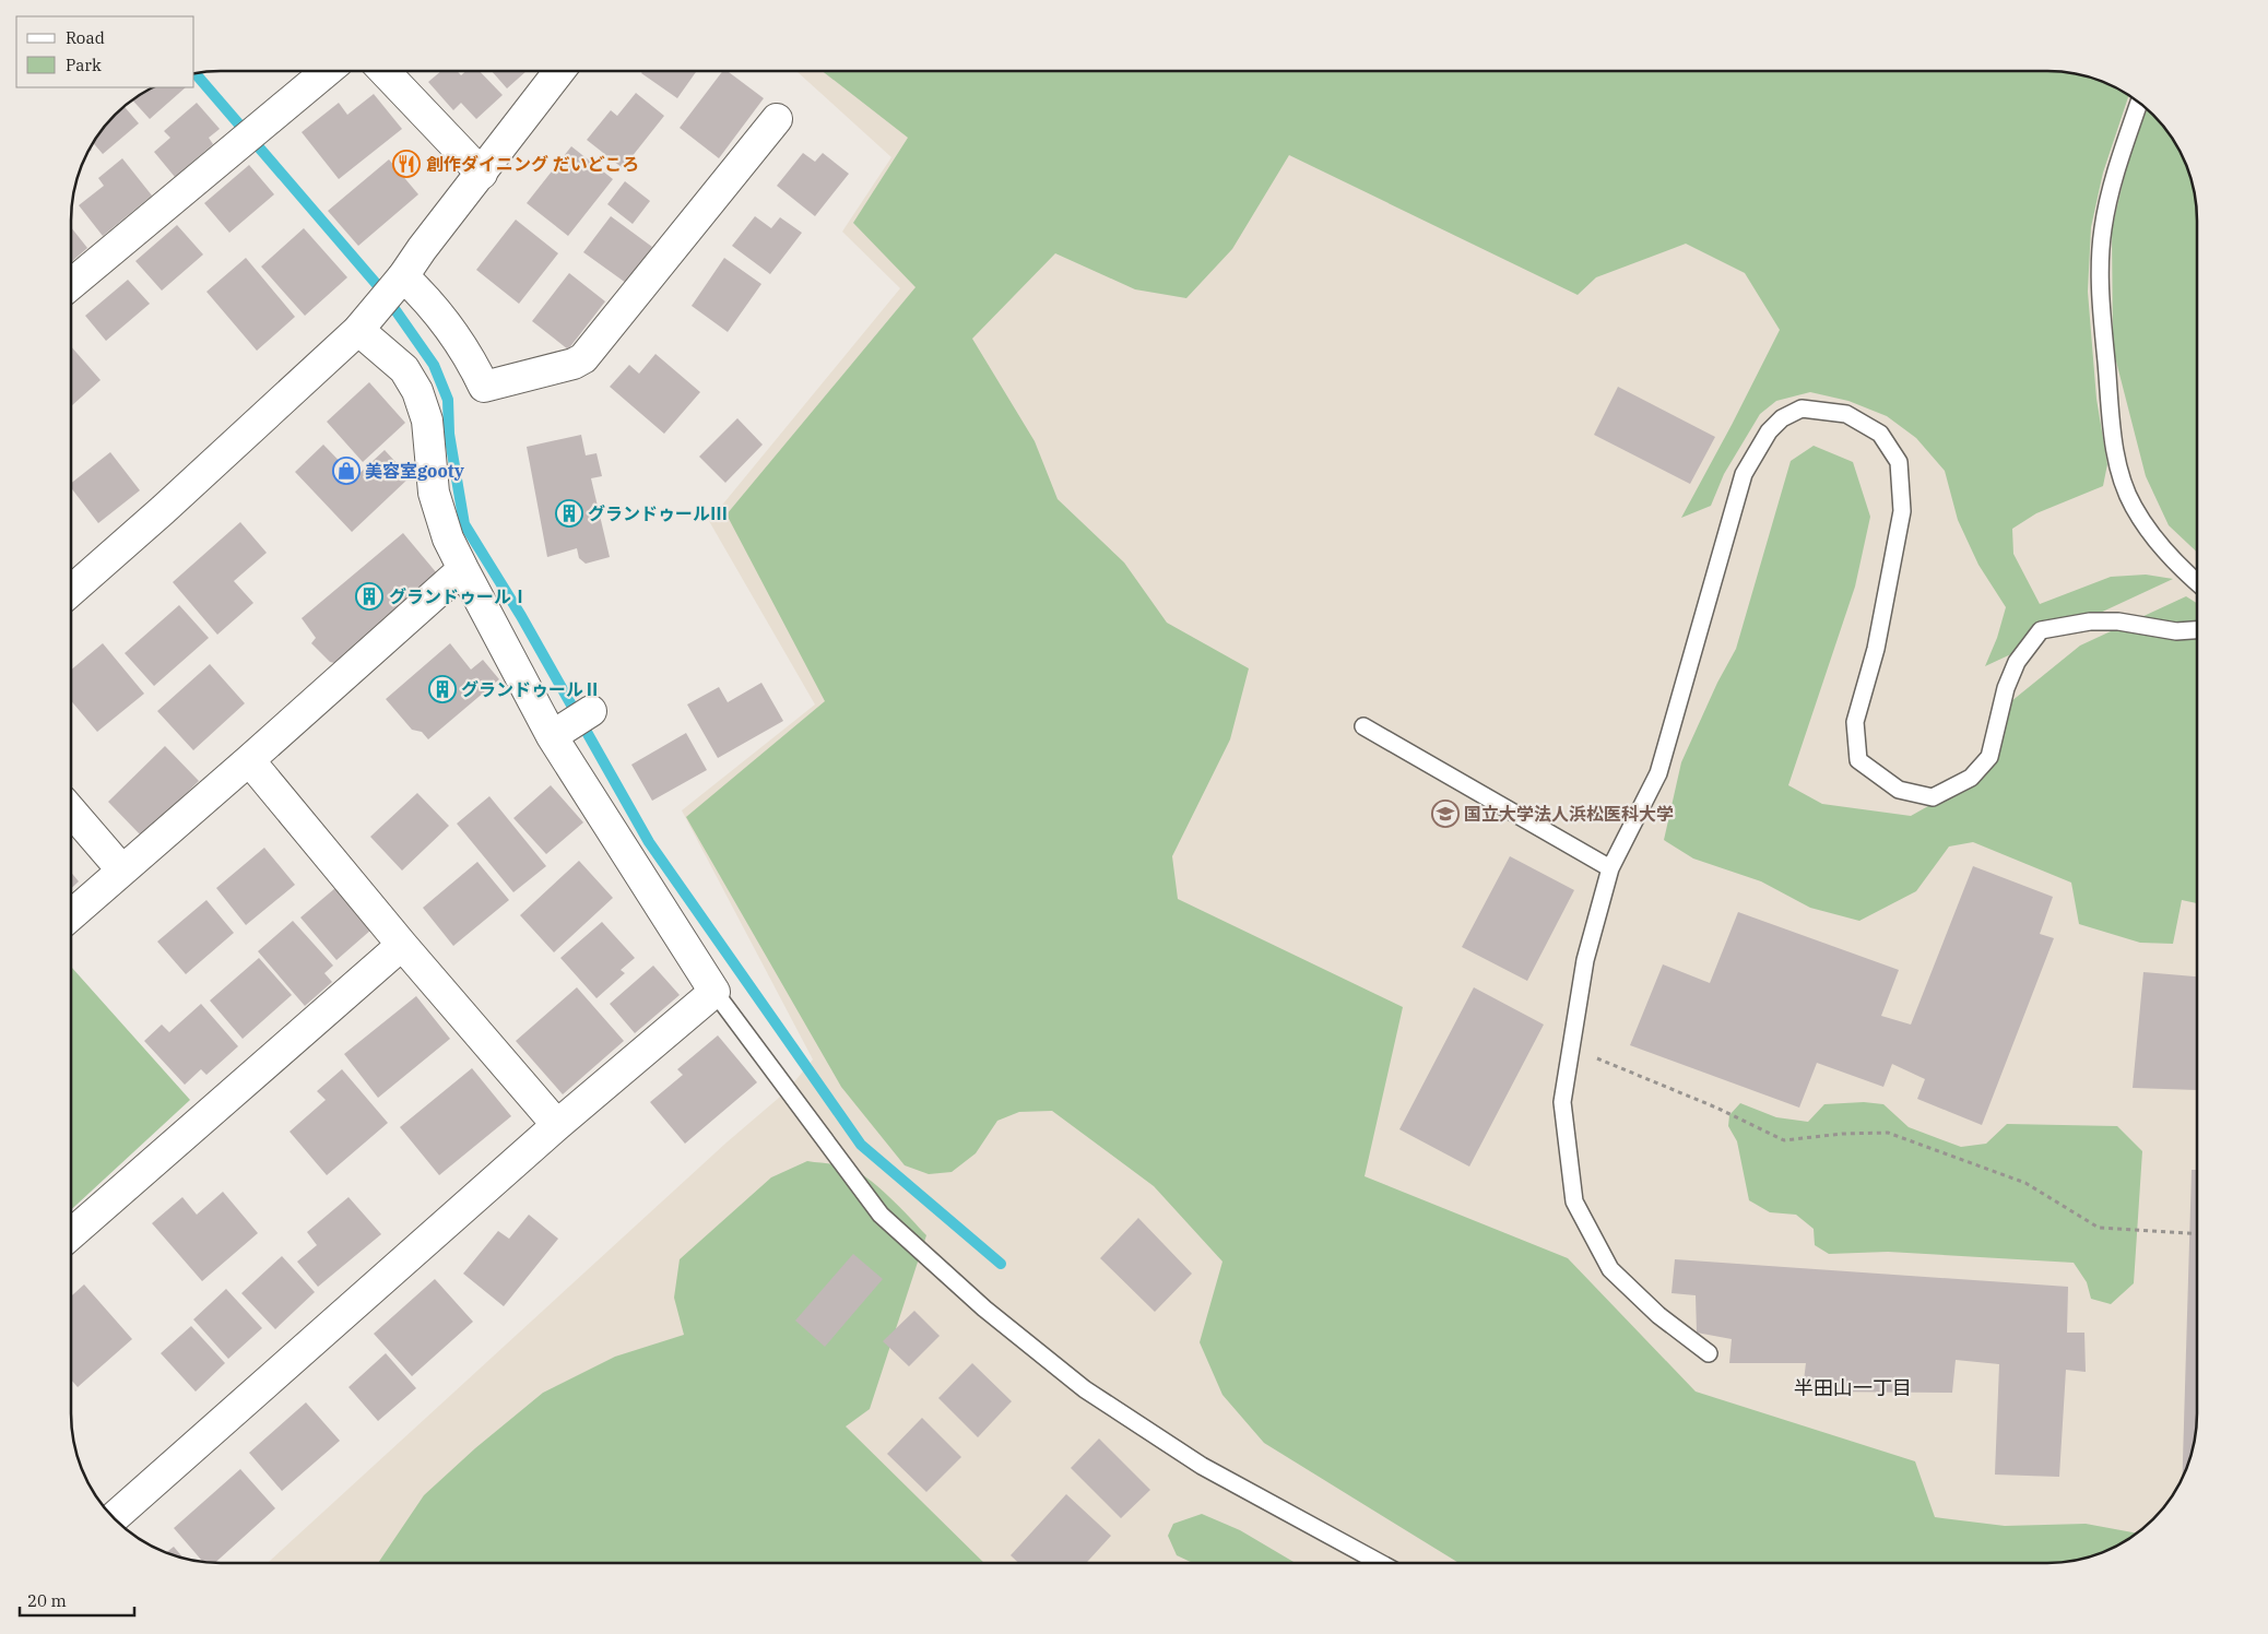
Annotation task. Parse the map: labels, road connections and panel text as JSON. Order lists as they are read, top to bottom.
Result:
{
  "districts": ["半田山一丁目"],
  "places": {
    "restaurant": ["創作ダイニング だいどころ"],
    "shop": ["美容室gooty"],
    "building": ["グランドゥールⅢ", "グランドゥールⅠ", "グランドゥールⅡ"],
    "school or university": ["国立大学法人浜松医科大学"]
  },
  "legend": ["Road", "Park"],
  "scale_bar": "20 m"
}
